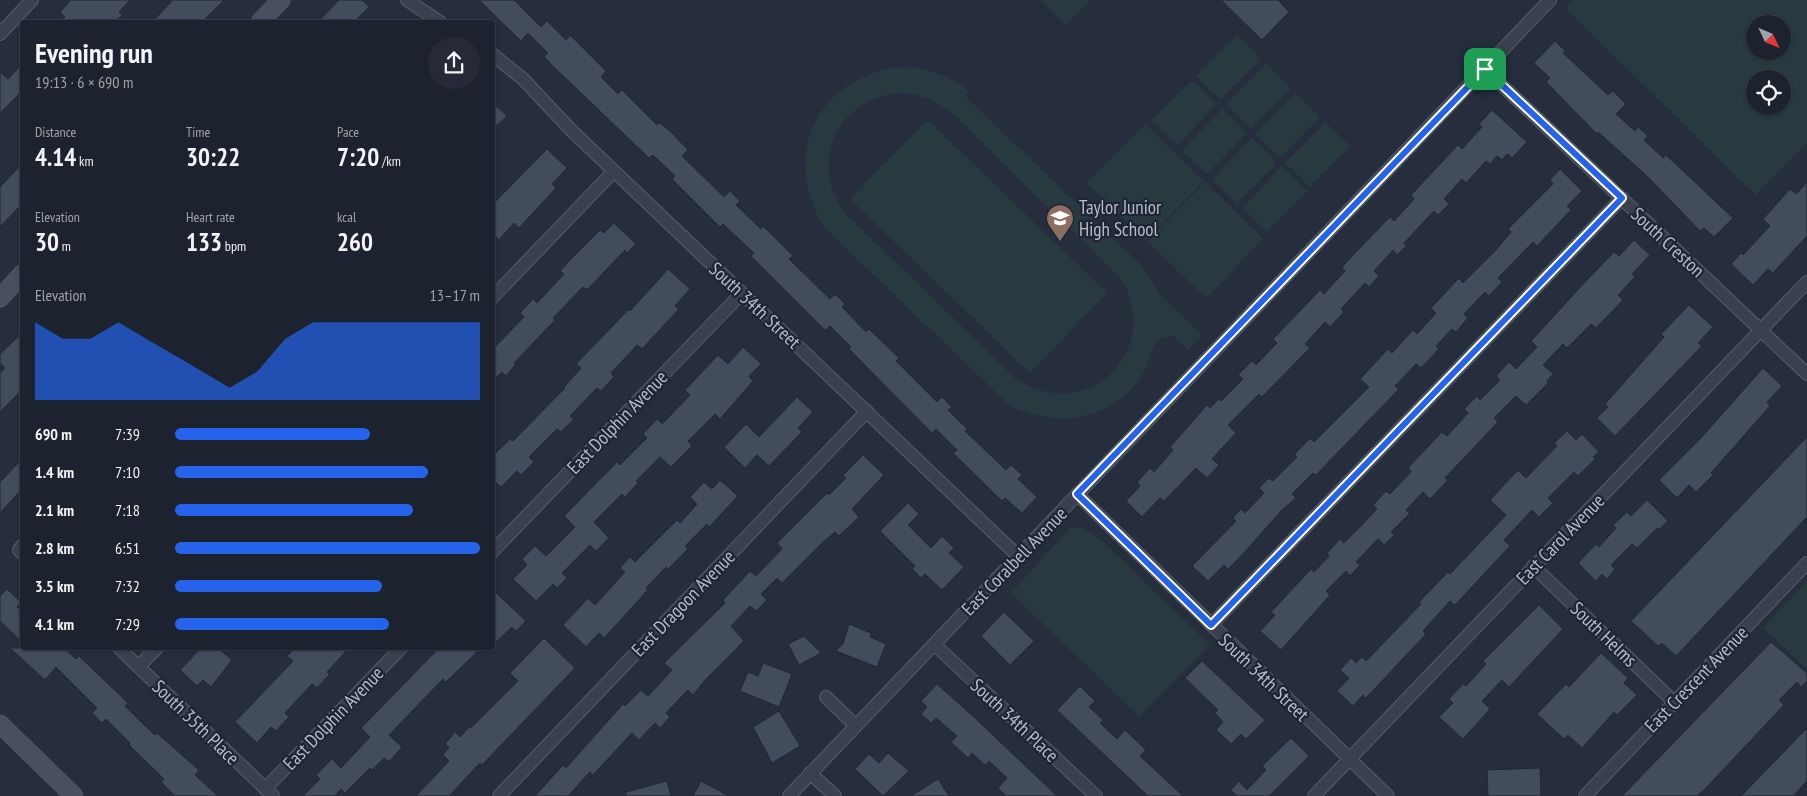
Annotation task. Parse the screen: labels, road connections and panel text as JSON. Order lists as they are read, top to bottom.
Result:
{
  "streets": {
    "street": [
      "South Creston",
      "South 34th Street",
      "East Dolphin Avenue",
      "East Carol Avenue",
      "East Coralbell Avenue",
      "East Dragoon Avenue",
      "South Helms",
      "East Crescent Avenue",
      "South 34th Place",
      "South 35th Place"
    ]
  },
  "crossings": [
    ["South Creston", "East Carol Avenue"],
    ["South Creston", "East Coralbell Avenue"],
    ["South 34th Street", "East Dolphin Avenue"],
    ["South 34th Street", "East Carol Avenue"],
    ["South 34th Street", "East Coralbell Avenue"],
    ["South 34th Street", "East Dragoon Avenue"],
    ["East Dolphin Avenue", "South 35th Place"],
    ["East Carol Avenue", "South Helms"],
    ["East Coralbell Avenue", "South 34th Place"],
    ["South Helms", "East Crescent Avenue"]
  ],
  "places": {
    "school or university": ["Taylor Junior High School"]
  },
  "north": "bottom right",
  "page": {
    "heading": ["Evening run", "19:13 · 6 × 690 m"],
    "stats": [
      ["Distance", "4.14 km"],
      ["Time", "30:22"],
      ["Pace", "7:20 /km"],
      ["Elevation", "30 m"],
      ["Heart rate", "133 bpm"],
      ["kcal", "260"]
    ],
    "chart": ["Elevation", "13–17 m"],
    "list": [
      {
        "name": "690 m",
        "note": "7:39"
      },
      {
        "name": "1.4 km",
        "note": "7:10"
      },
      {
        "name": "2.1 km",
        "note": "7:18"
      },
      {
        "name": "2.8 km",
        "note": "6:51"
      },
      {
        "name": "3.5 km",
        "note": "7:32"
      },
      {
        "name": "4.1 km",
        "note": "7:29"
      }
    ]
  }
}
